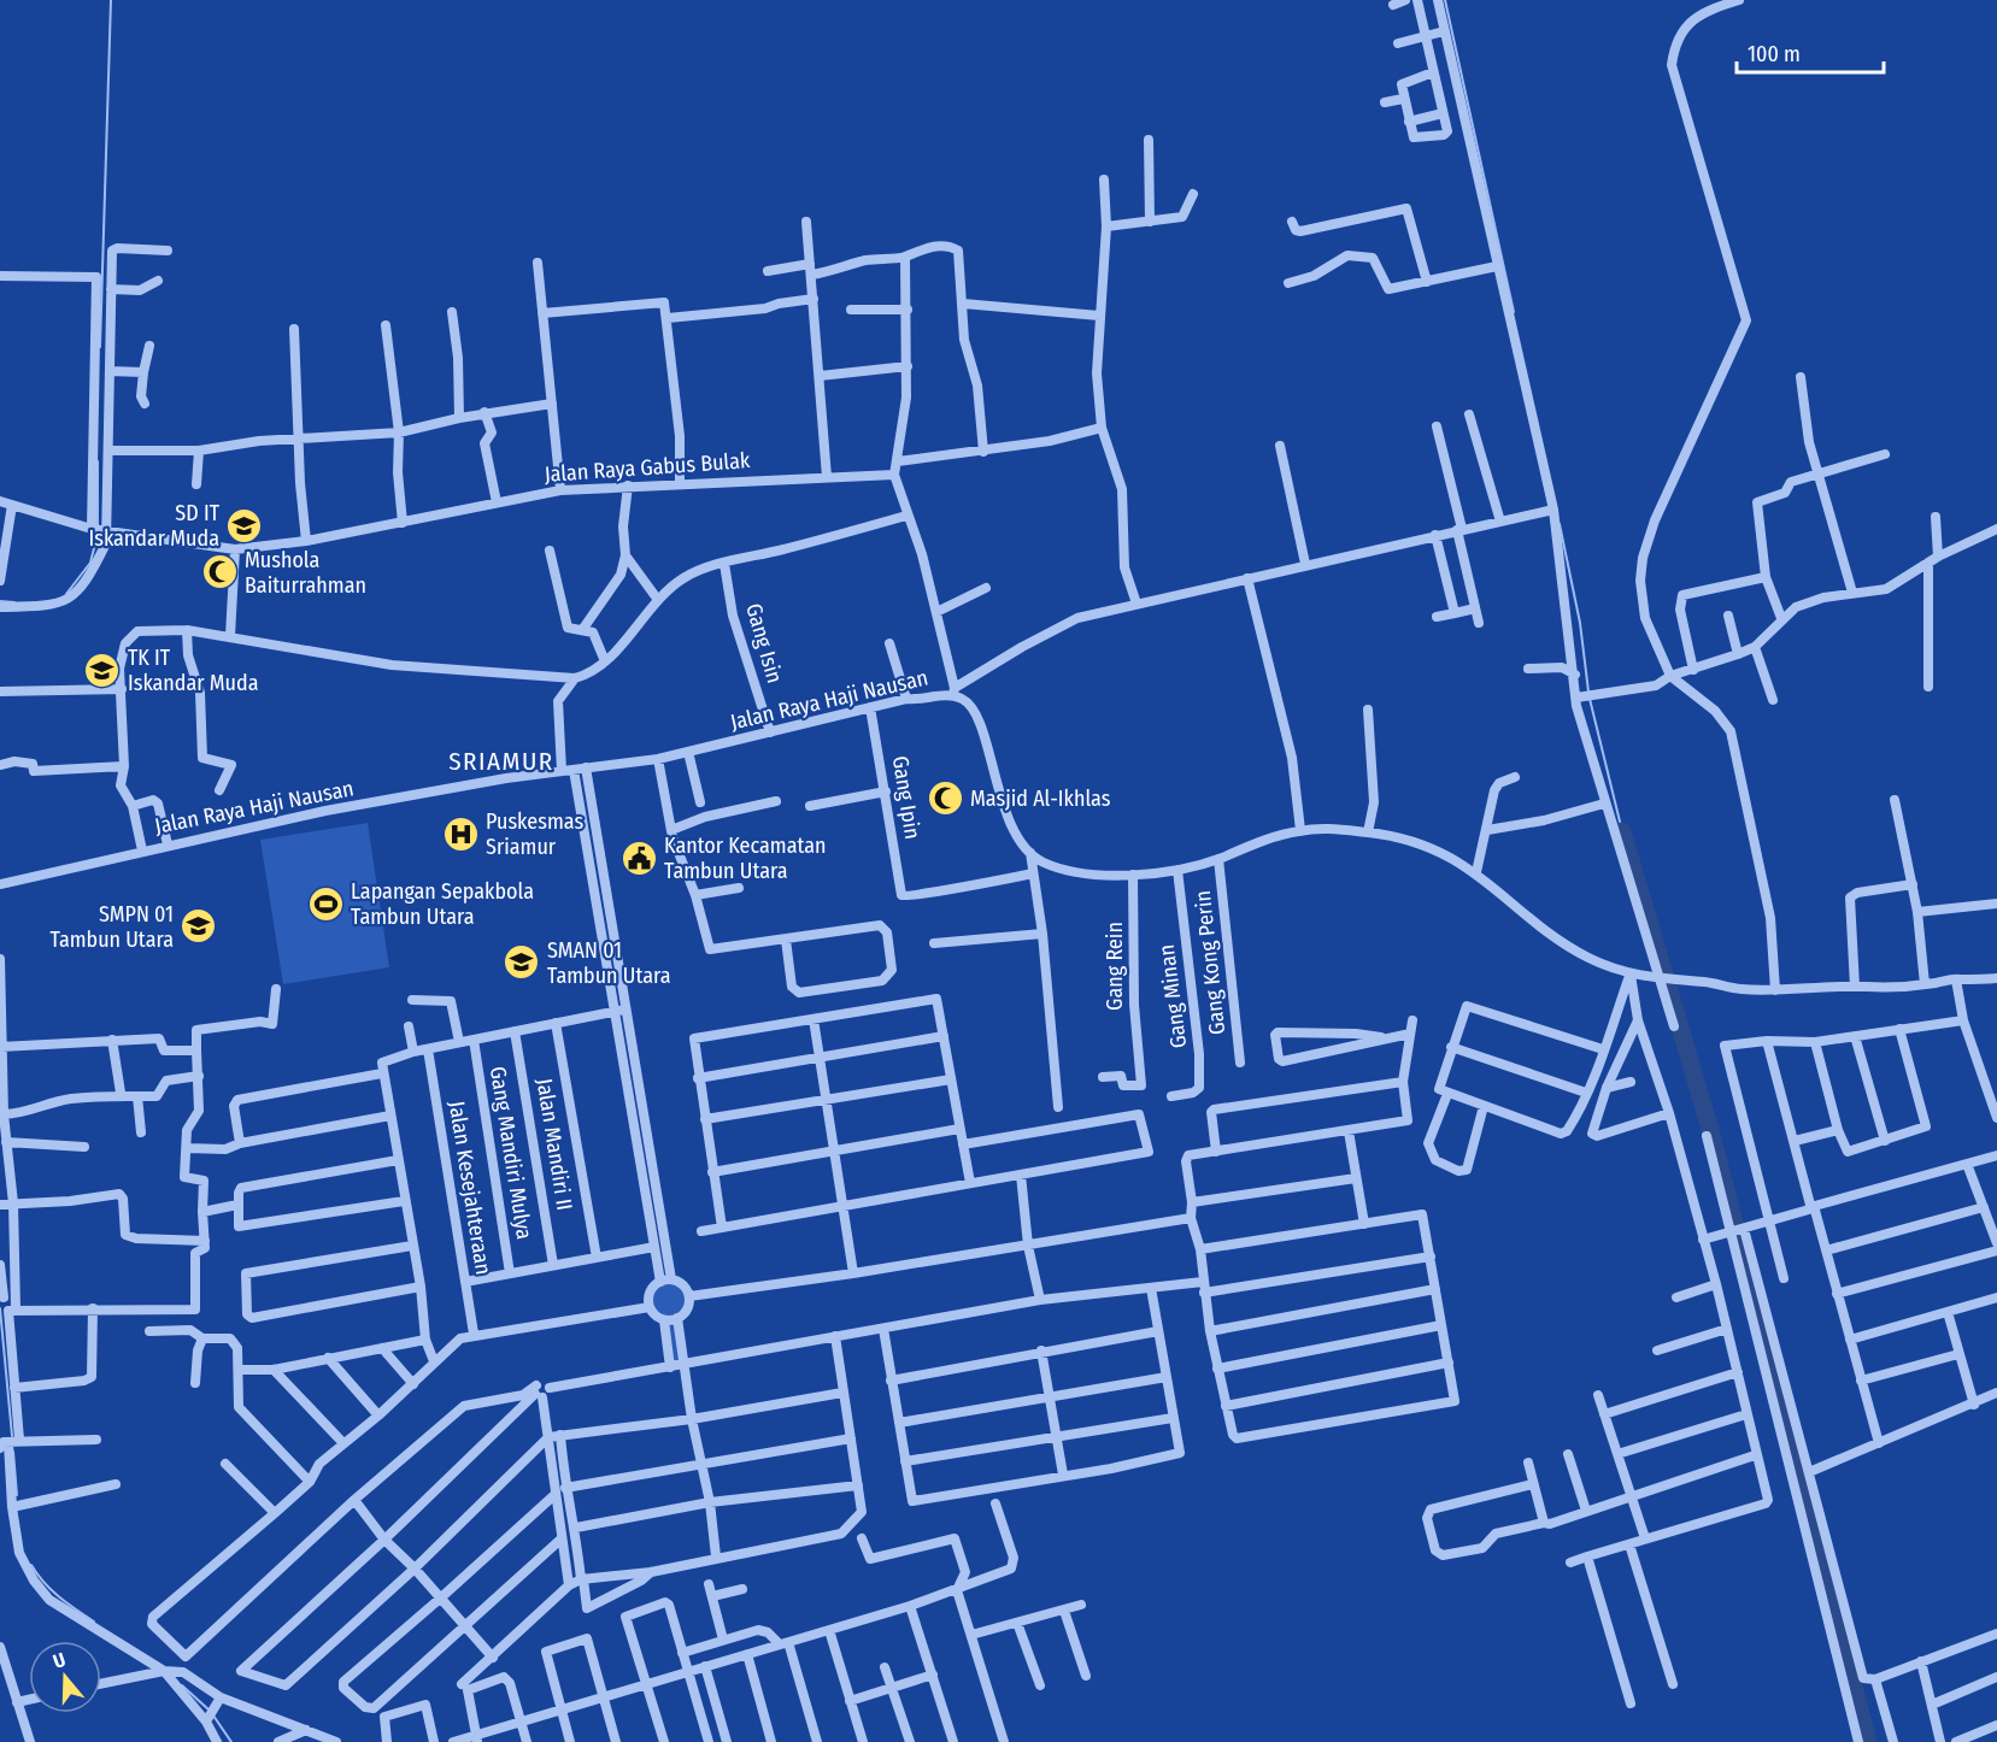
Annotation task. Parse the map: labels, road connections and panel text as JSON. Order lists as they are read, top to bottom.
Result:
{
  "streets": {
    "street": [
      "Jalan Raya Gabus Bulak",
      "Gang Isin",
      "Jalan Raya Haji Nausan",
      "Gang Ipin",
      "Gang Kong Perin",
      "Gang Rein",
      "Gang Minan",
      "Jalan Mandiri II",
      "Gang Mandiri Mulya",
      "Jalan Kesejahteraan"
    ]
  },
  "crossings": [
    ["Gang Isin", "Jalan Raya Haji Nausan"],
    ["Jalan Raya Haji Nausan", "Gang Ipin"]
  ],
  "districts": ["SRIAMUR"],
  "places": {
    "school or university": [
      "SD IT Iskandar Muda",
      "TK IT Iskandar Muda",
      "SMPN 01 Tambun Utara",
      "SMAN 01 Tambun Utara"
    ],
    "mosque": ["Mushola Baiturrahman", "Masjid Al-Ikhlas"],
    "hospital": ["Puskesmas Sriamur"],
    "public building": ["Kantor Kecamatan Tambun Utara"],
    "sports": ["Lapangan Sepakbola Tambun Utara"]
  },
  "scale_bar": "100 m",
  "north": "top"
}
